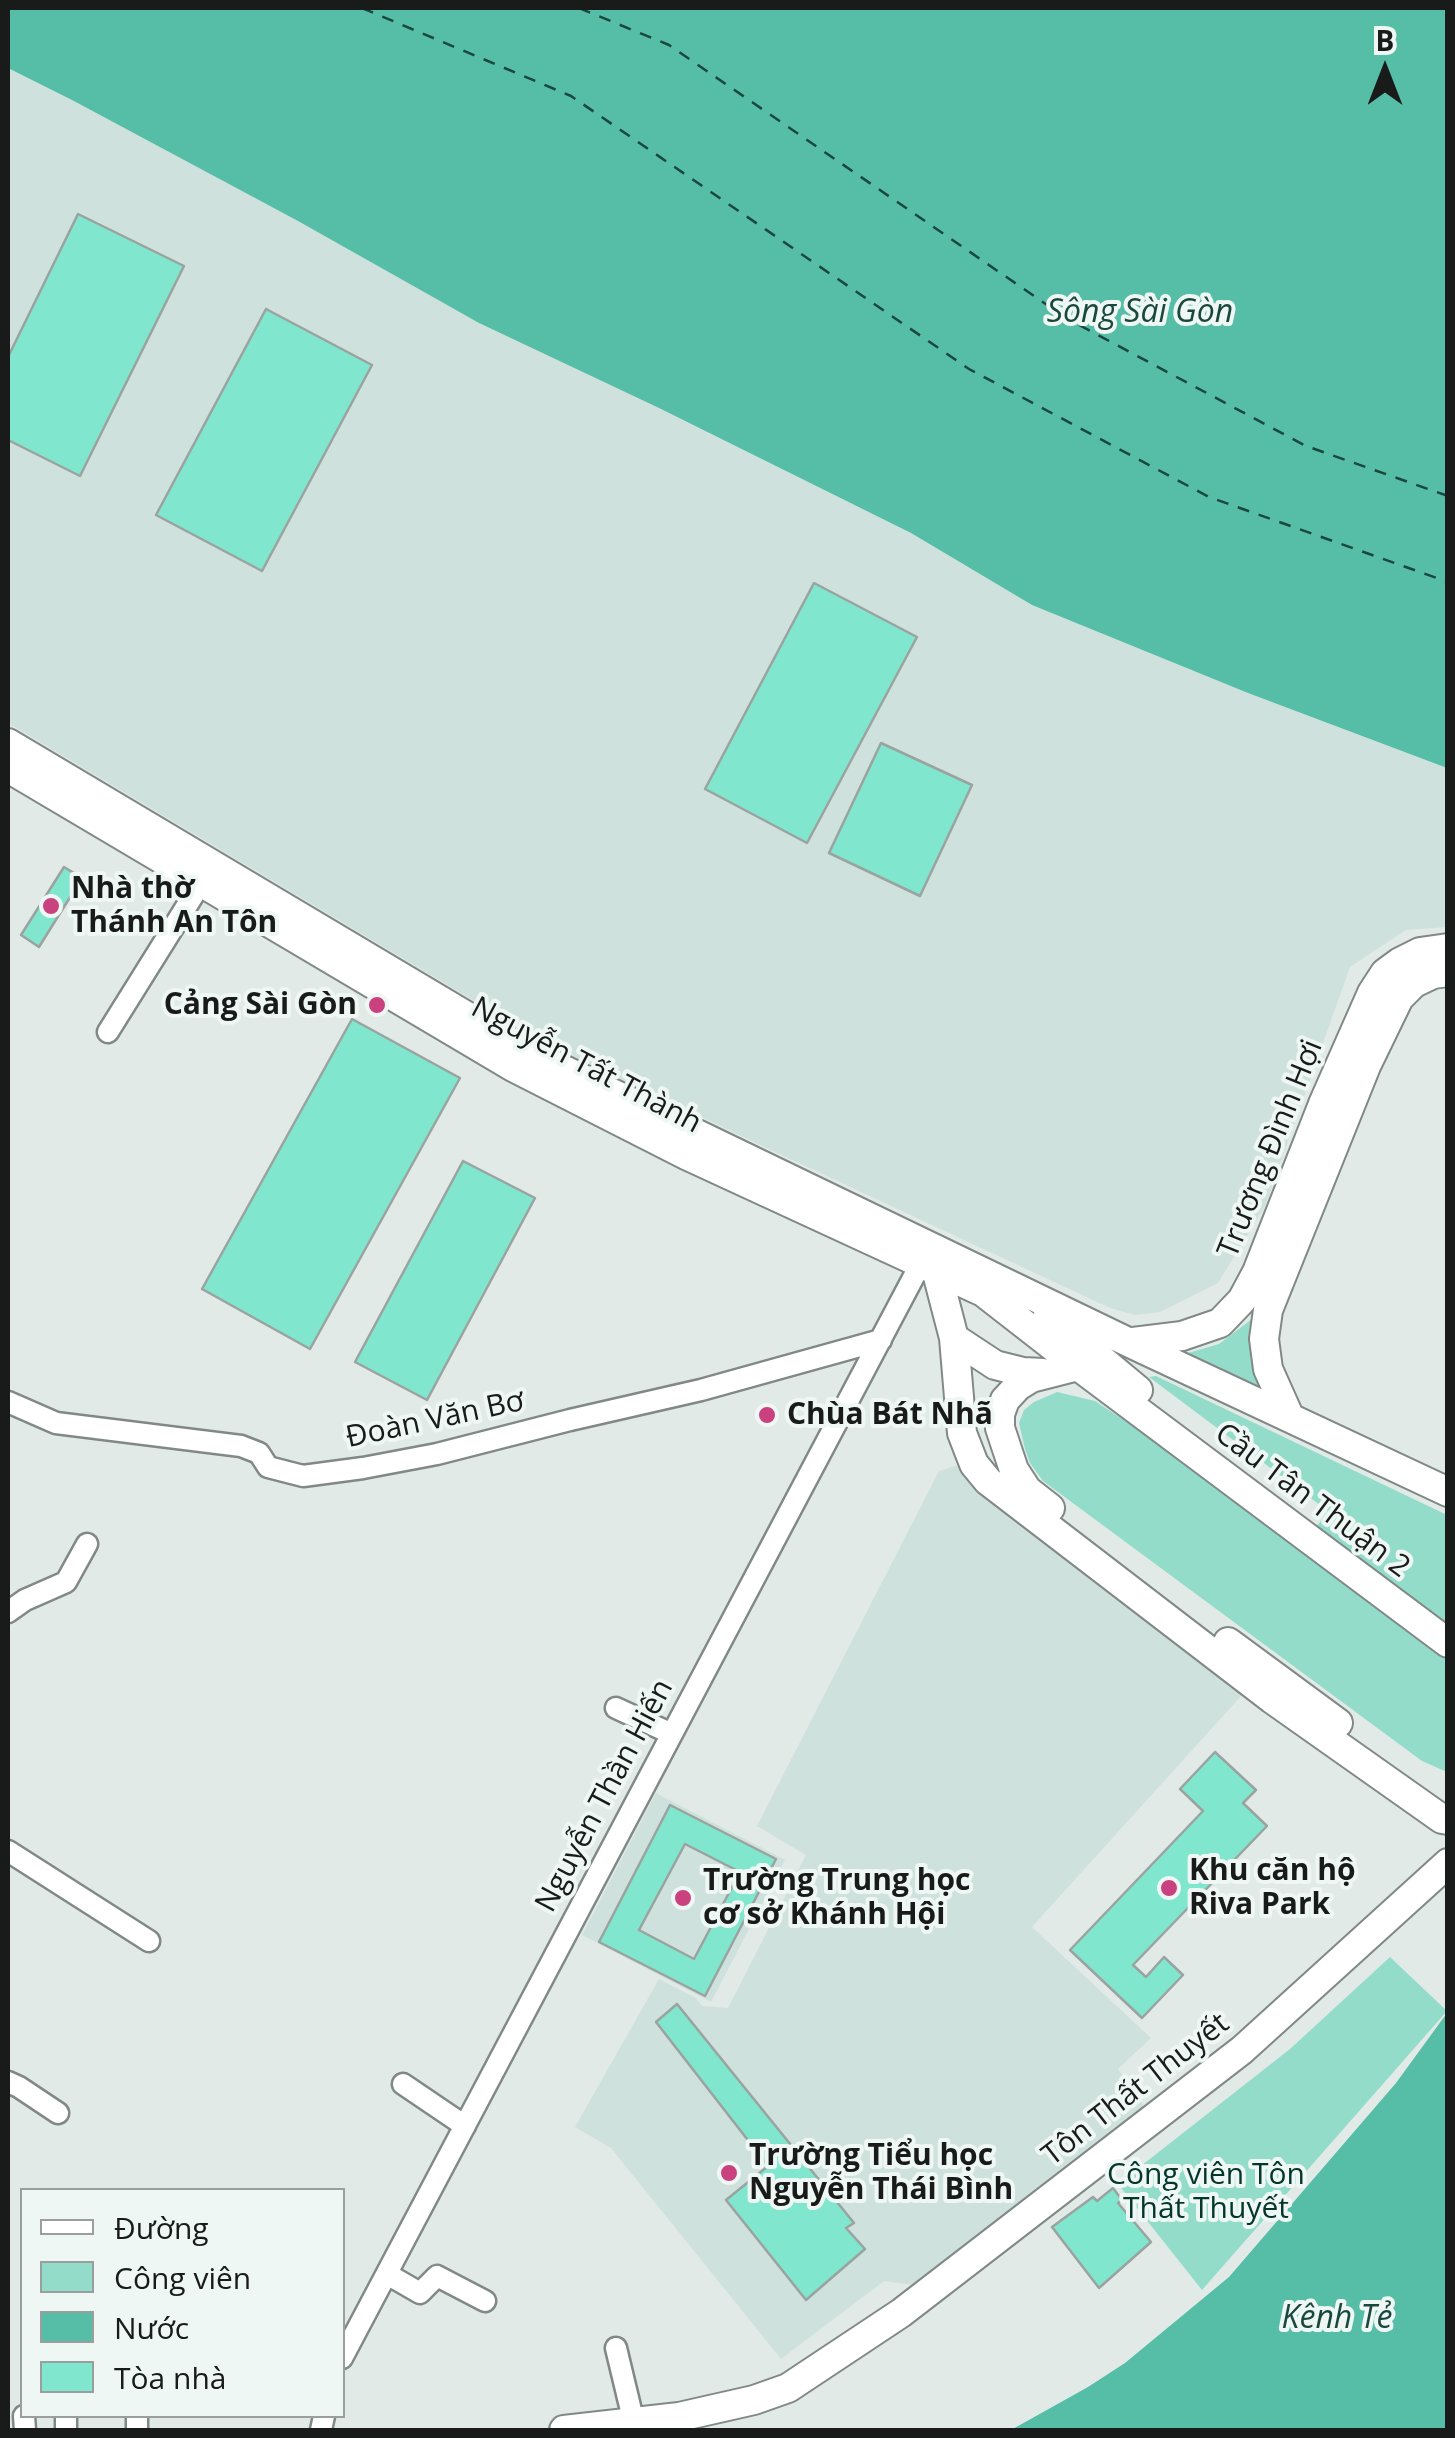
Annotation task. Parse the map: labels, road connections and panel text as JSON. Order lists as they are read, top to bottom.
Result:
{
  "streets": {
    "main road": [
      "Nguyễn Tất Thành",
      "Trương Đình Hợi",
      "Cầu Tân Thuận 2",
      "Tôn Thất Thuyết"
    ],
    "street": ["Đoàn Văn Bơ", "Nguyễn Thần Hiến"]
  },
  "crossings": [
    ["Nguyễn Tất Thành", "Trương Đình Hợi"],
    ["Nguyễn Tất Thành", "Cầu Tân Thuận 2"],
    ["Nguyễn Tất Thành", "Nguyễn Thần Hiến"],
    ["Đoàn Văn Bơ", "Nguyễn Thần Hiến"]
  ],
  "water": ["Sông Sài Gòn", "Kênh Tẻ"],
  "parks": ["Công viên Tôn Thất Thuyết"],
  "places": [
    "Nhà thờ Thánh An Tôn",
    "Cảng Sài Gòn",
    "Chùa Bát Nhã",
    "Khu căn hộ Riva Park",
    "Trường Trung học cơ sở Khánh Hội",
    "Trường Tiểu học Nguyễn Thái Bình"
  ],
  "legend": [
    "Đường",
    "Công viên",
    "Nước",
    "Tòa nhà"
  ],
  "north": "top"
}
